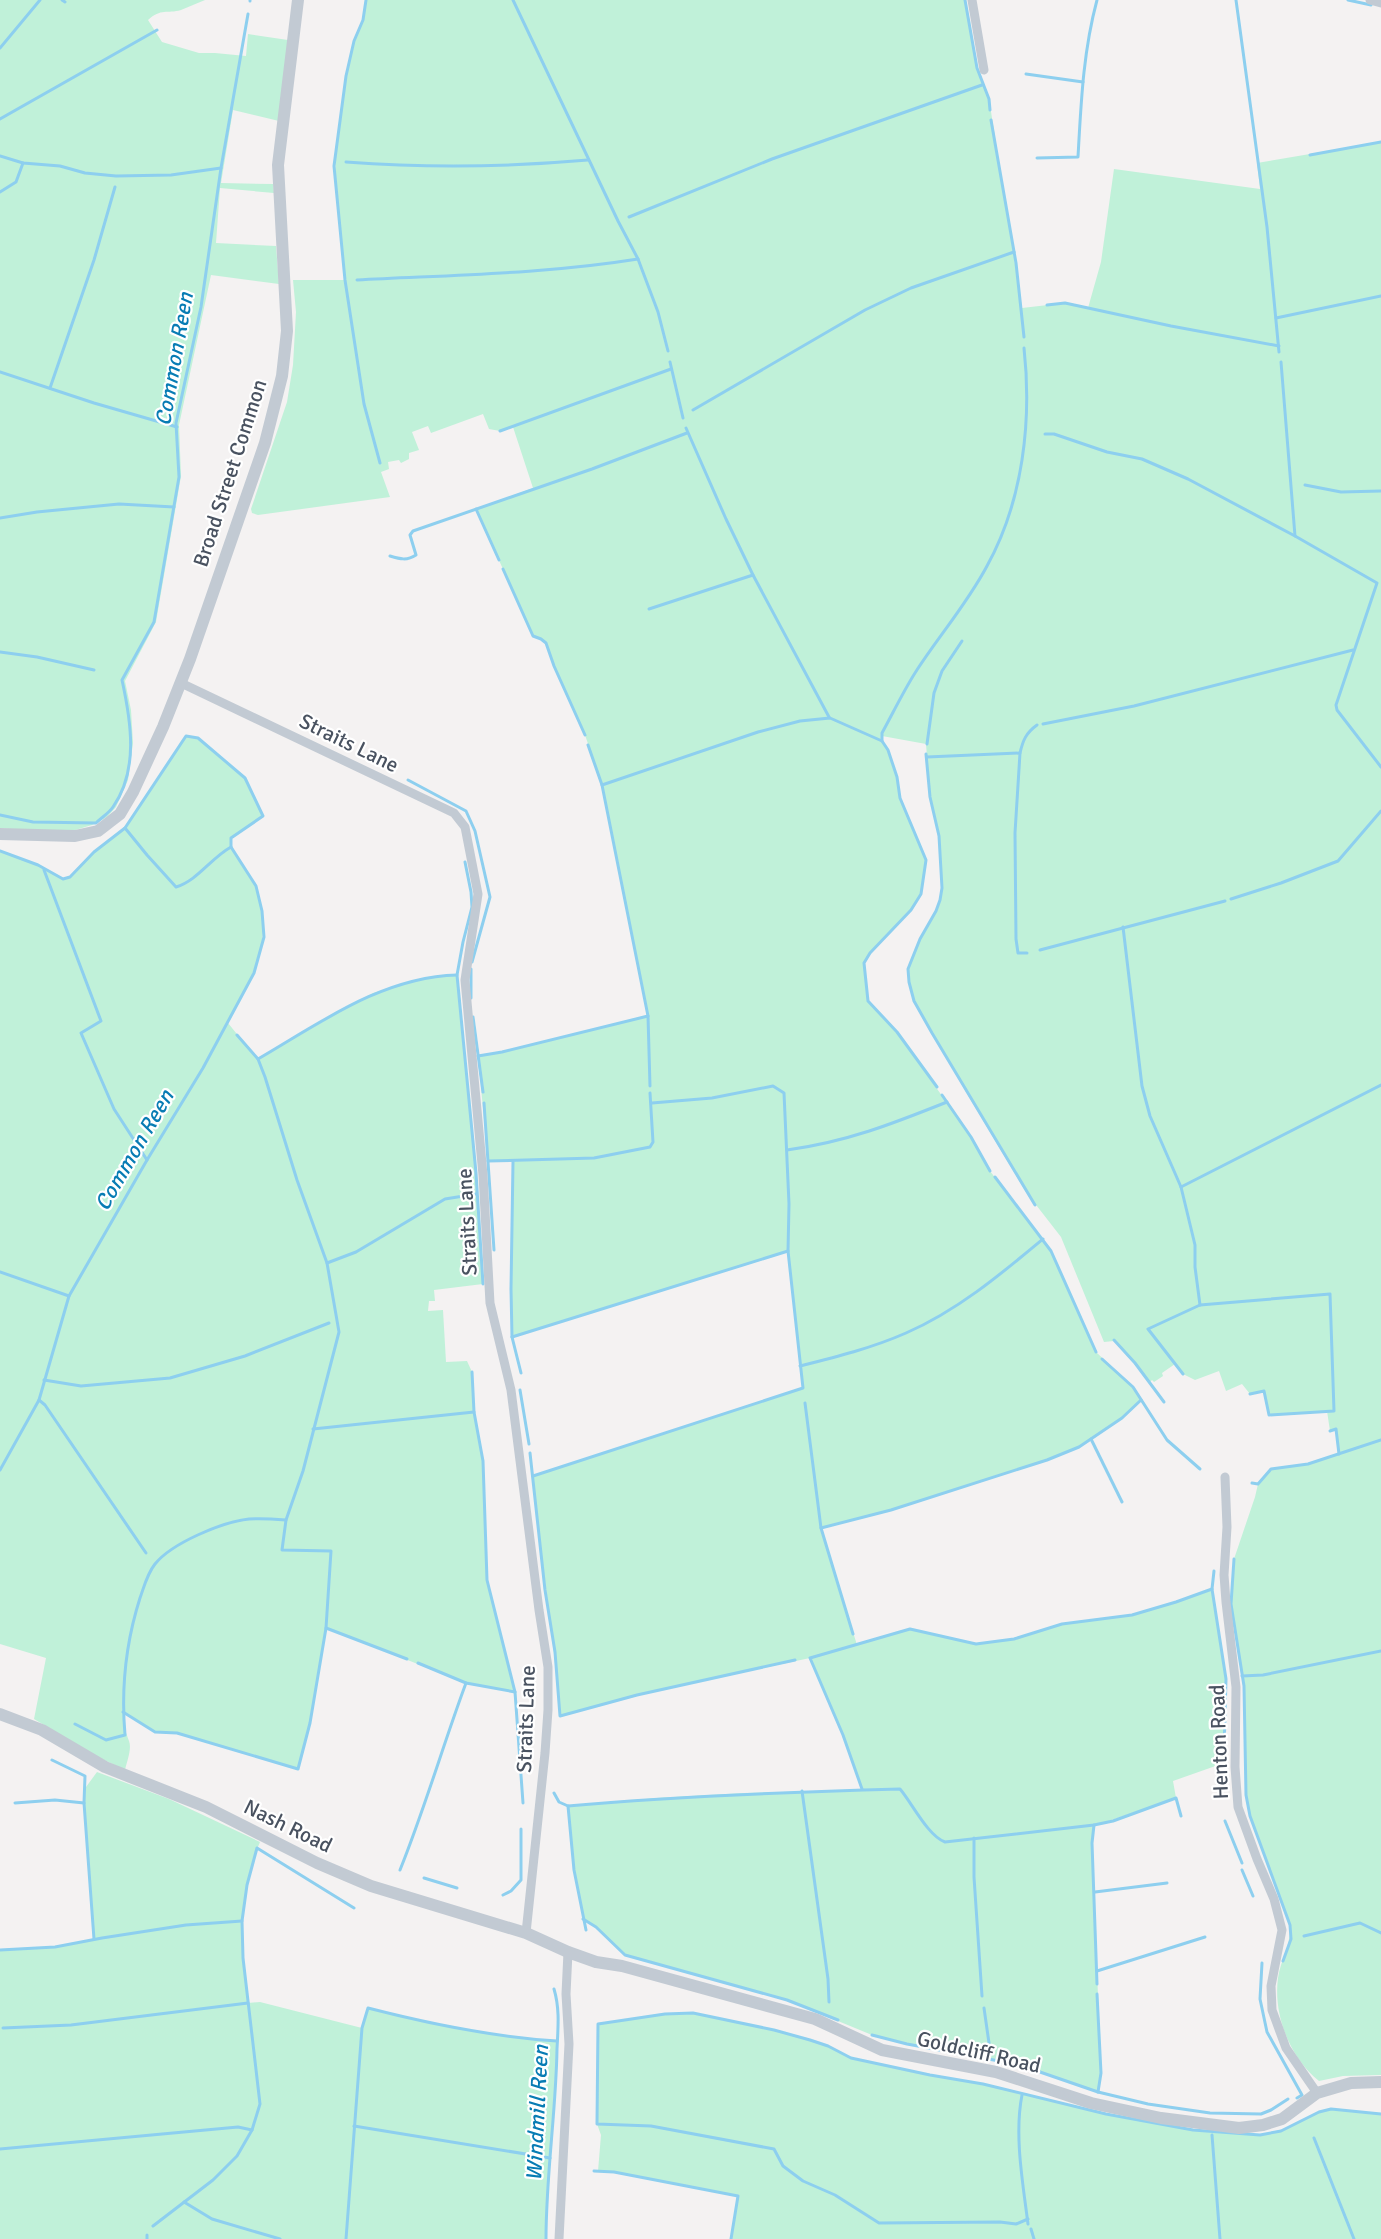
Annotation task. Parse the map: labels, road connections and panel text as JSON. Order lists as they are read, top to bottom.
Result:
{
  "streets": {
    "street": [
      "Broad Street Common",
      "Straits Lane",
      "Henton Road",
      "Nash Road",
      "Goldcliff Road"
    ]
  },
  "crossings": [
    ["Broad Street Common", "Straits Lane"],
    ["Straits Lane", "Nash Road"],
    ["Henton Road", "Goldcliff Road"],
    ["Nash Road", "Goldcliff Road"]
  ],
  "water": ["Common Reen", "Windmill Reen"]
}
